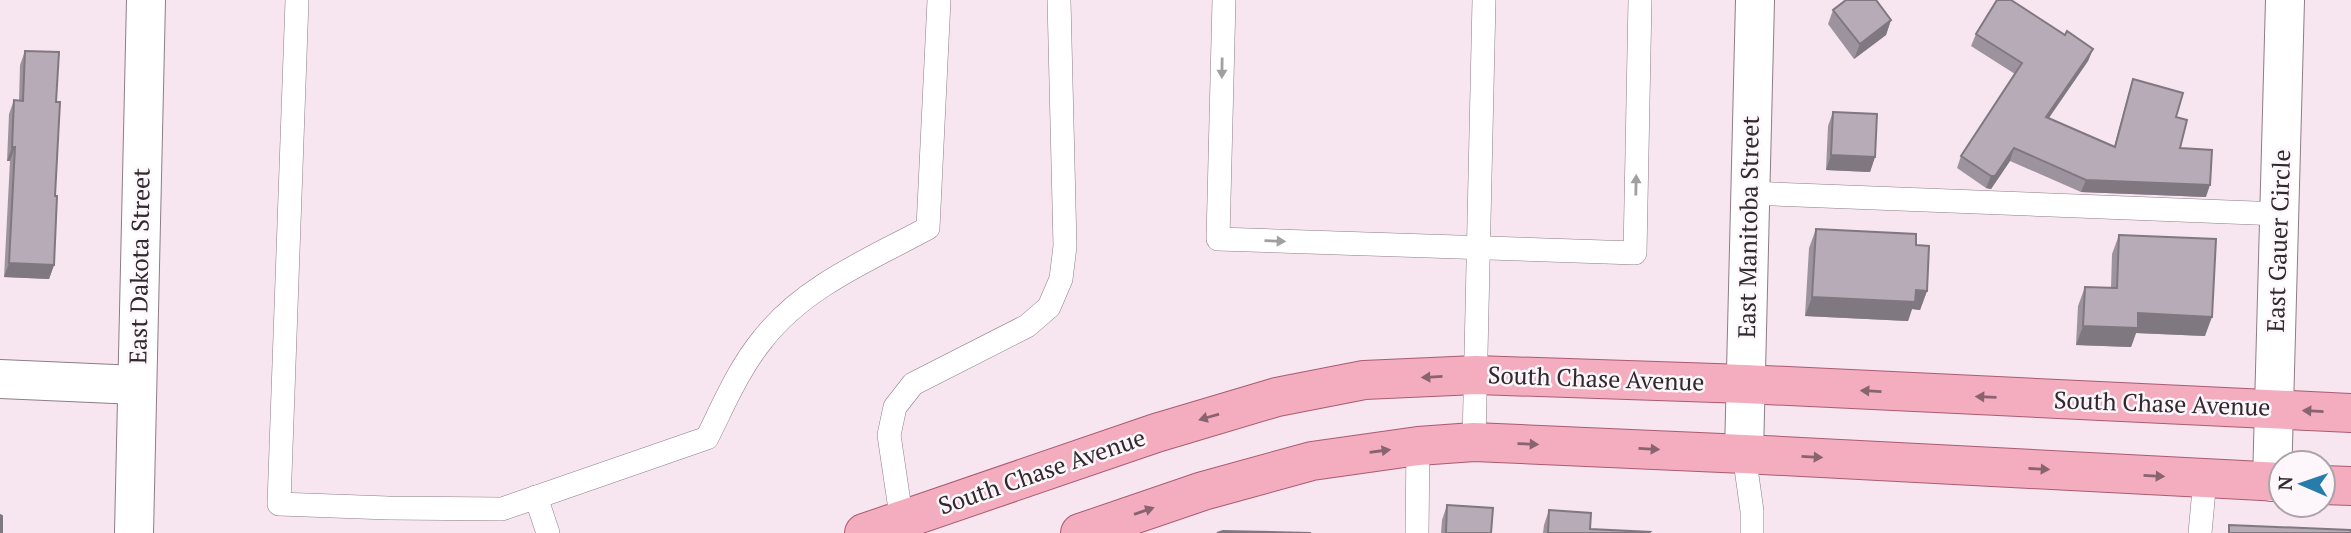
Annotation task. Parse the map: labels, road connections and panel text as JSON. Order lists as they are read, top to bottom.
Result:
{
  "streets": {
    "main road": ["South Chase Avenue"],
    "street": ["East Manitoba Street", "East Gauer Circle", "East Dakota Street"]
  },
  "crossings": [
    ["East Manitoba Street", "South Chase Avenue"],
    ["East Gauer Circle", "South Chase Avenue"]
  ],
  "north": "left"
}
